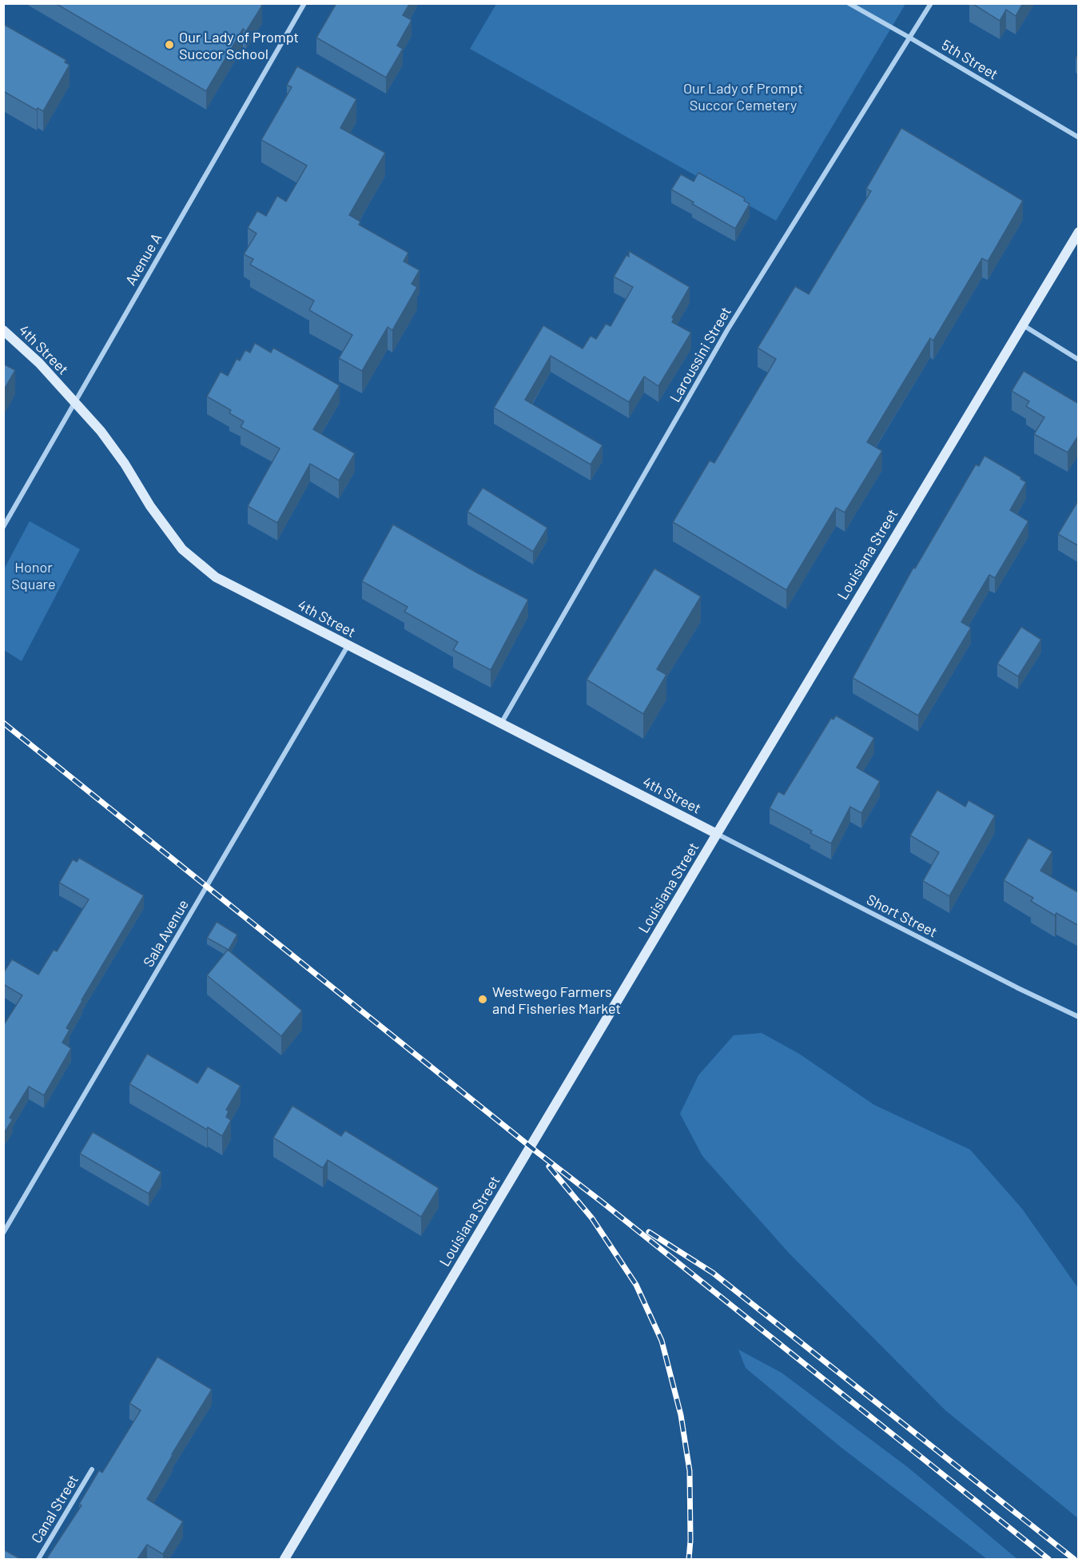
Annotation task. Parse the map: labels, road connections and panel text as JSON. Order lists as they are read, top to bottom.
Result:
{
  "streets": {
    "main road": ["4th Street", "Louisiana Street"],
    "street": [
      "5th Street",
      "Avenue A",
      "Laroussini Street",
      "Short Street",
      "Sala Avenue",
      "Canal Street"
    ]
  },
  "crossings": [
    ["5th Street", "Laroussini Street"],
    ["Avenue A", "4th Street"],
    ["4th Street", "Laroussini Street"],
    ["4th Street", "Louisiana Street"],
    ["4th Street", "Short Street"],
    ["4th Street", "Sala Avenue"],
    ["Louisiana Street", "Short Street"]
  ],
  "parks": ["Our Lady of Prompt Succor Cemetery", "Honor Square"],
  "places": ["Our Lady of Prompt Succor School", "Westwego Farmers and Fisheries Market"]
}
